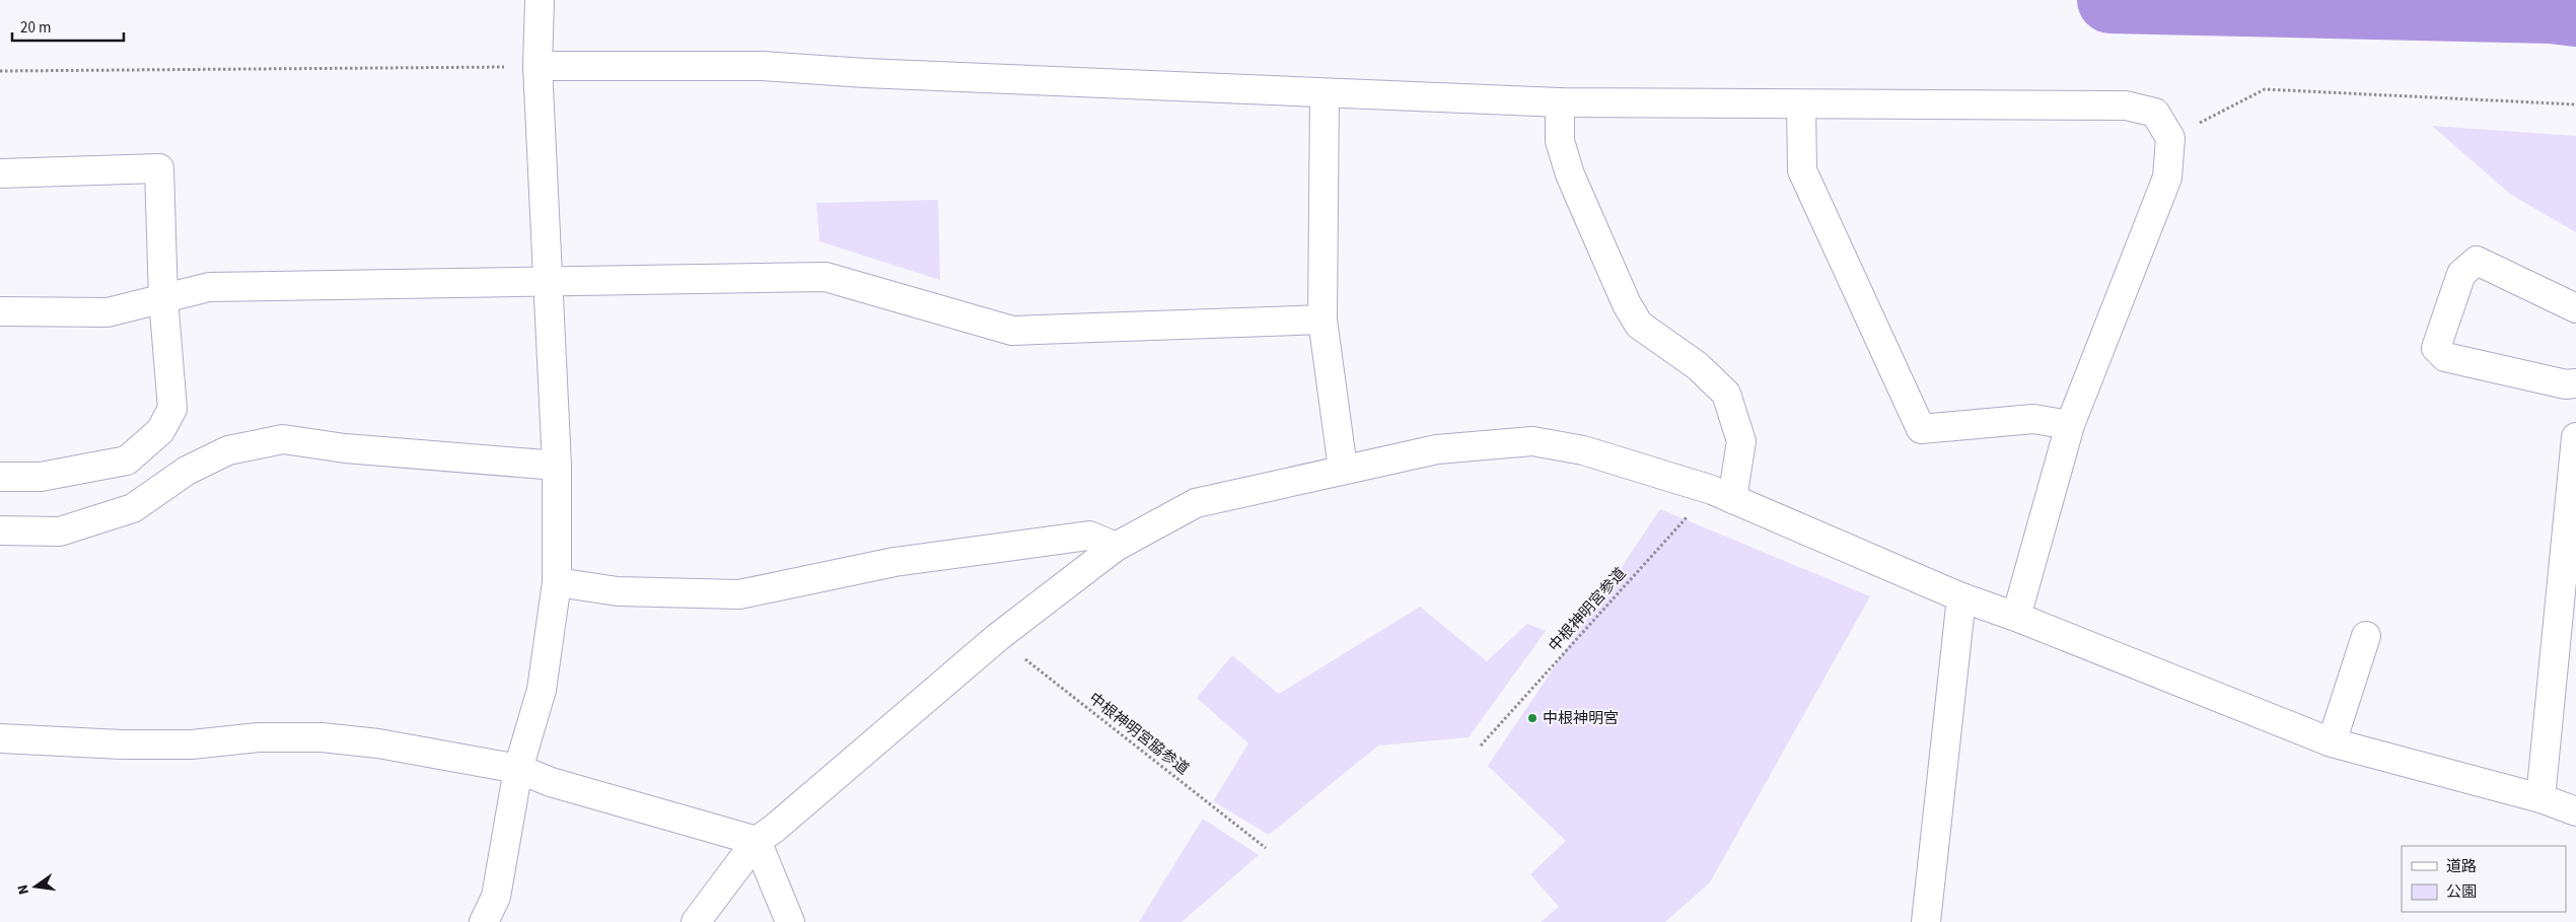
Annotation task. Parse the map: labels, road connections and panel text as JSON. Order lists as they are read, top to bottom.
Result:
{
  "streets": {
    "path": ["中根神明宮参道", "中根神明宮脇参道"]
  },
  "places": ["中根神明宮"],
  "legend": ["道路", "公園"],
  "scale_bar": "20 m",
  "north": "left"
}
